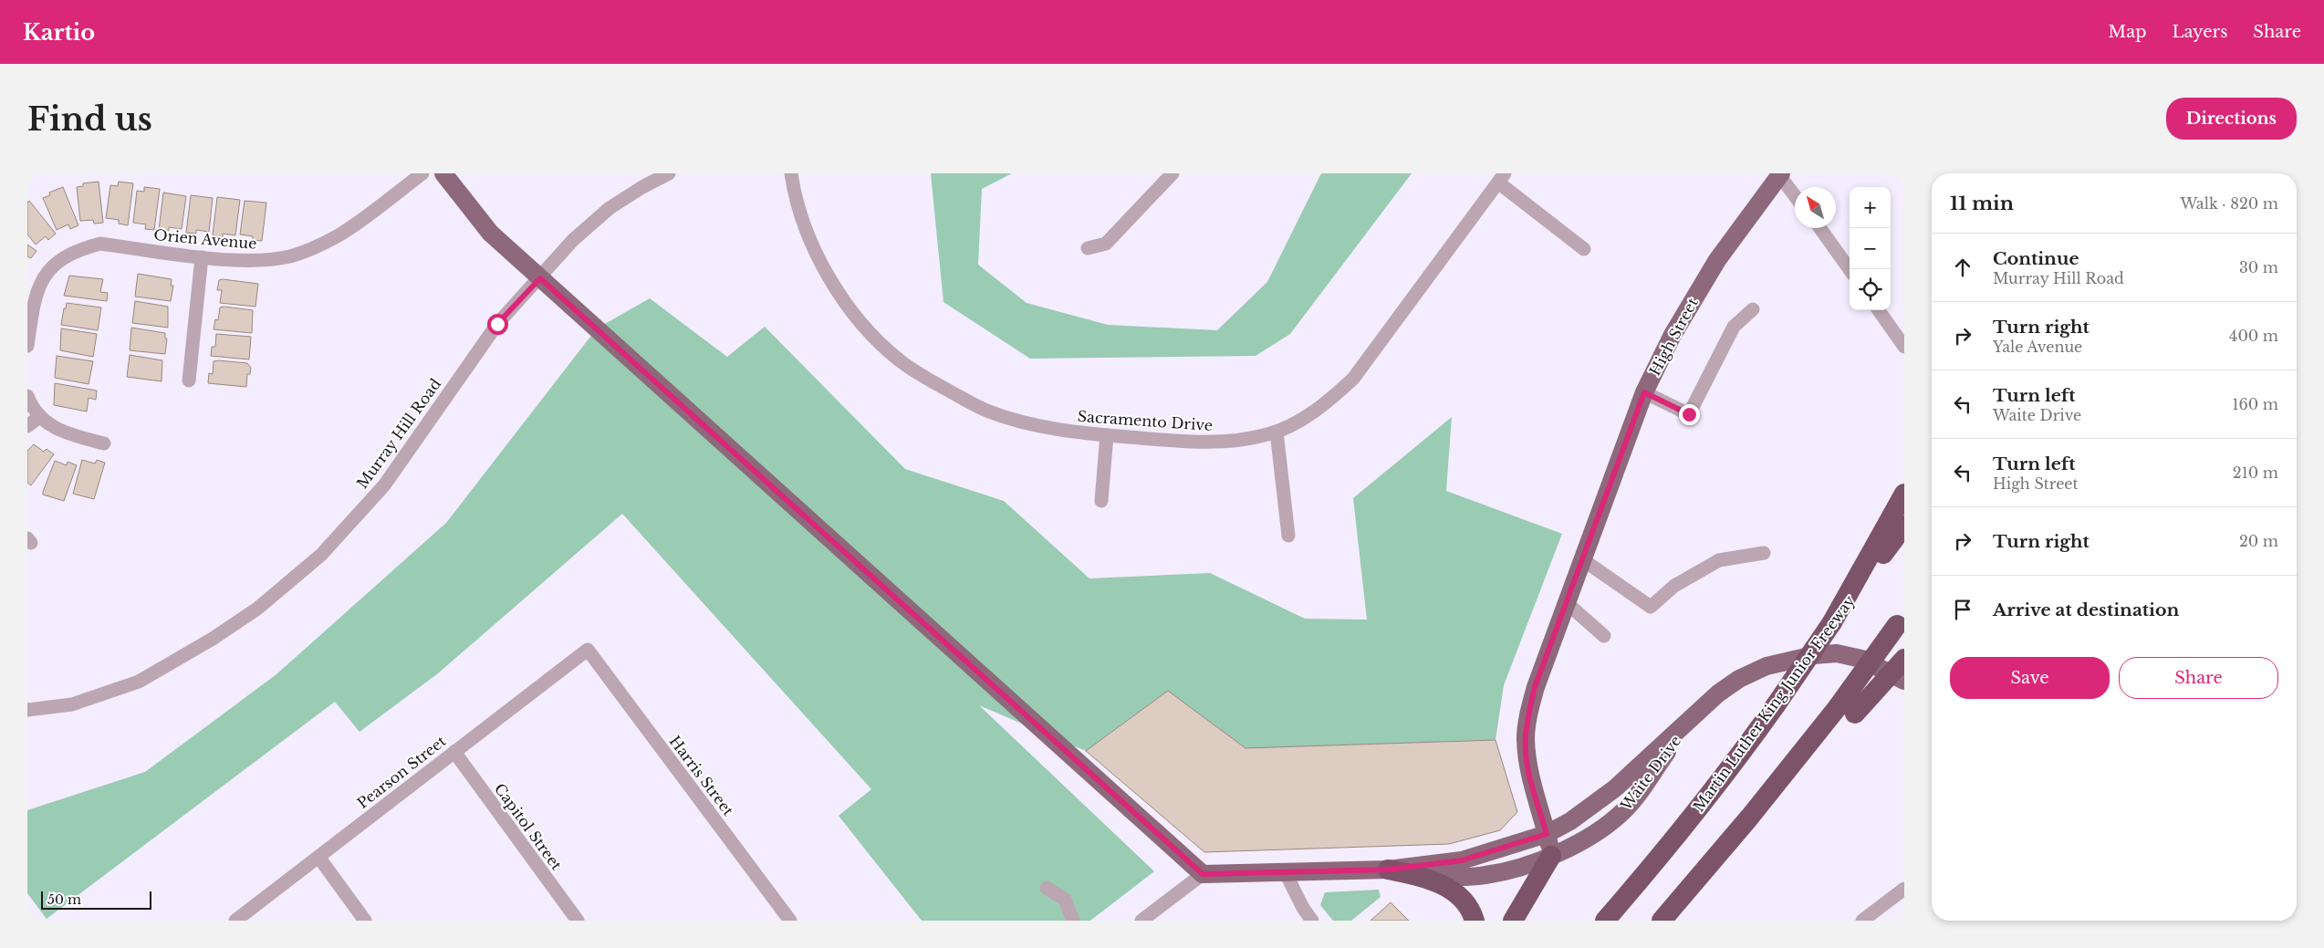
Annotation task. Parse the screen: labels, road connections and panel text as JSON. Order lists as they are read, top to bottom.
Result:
{
  "streets": {
    "highway": ["Martin Luther King Junior Freeway"],
    "main road": ["High Street", "Waite Drive"],
    "street": [
      "Orien Avenue",
      "Sacramento Drive",
      "Murray Hill Road",
      "Pearson Street",
      "Harris Street",
      "Capitol Street"
    ]
  },
  "crossings": [
    ["High Street", "Waite Drive"],
    ["Pearson Street", "Harris Street"],
    ["Pearson Street", "Capitol Street"]
  ],
  "scale_bar": "50 m",
  "north": "top left",
  "page": {
    "header": "Kartio",
    "nav": ["Map", "Layers", "Share"],
    "buttons": [
      "Directions",
      ["Save", "Share"]
    ],
    "title": "Find us",
    "heading": ["11 min", "Walk · 820 m"],
    "map_buttons": ["+", "−"],
    "list": [
      ["Continue", "Murray Hill Road", "30 m"],
      ["Turn right", "Yale Avenue", "400 m"],
      ["Turn left", "Waite Drive", "160 m"],
      ["Turn left", "High Street", "210 m"],
      ["Turn right", "20 m"],
      "Arrive at destination"
    ],
    "scale": "50 m"
  }
}
